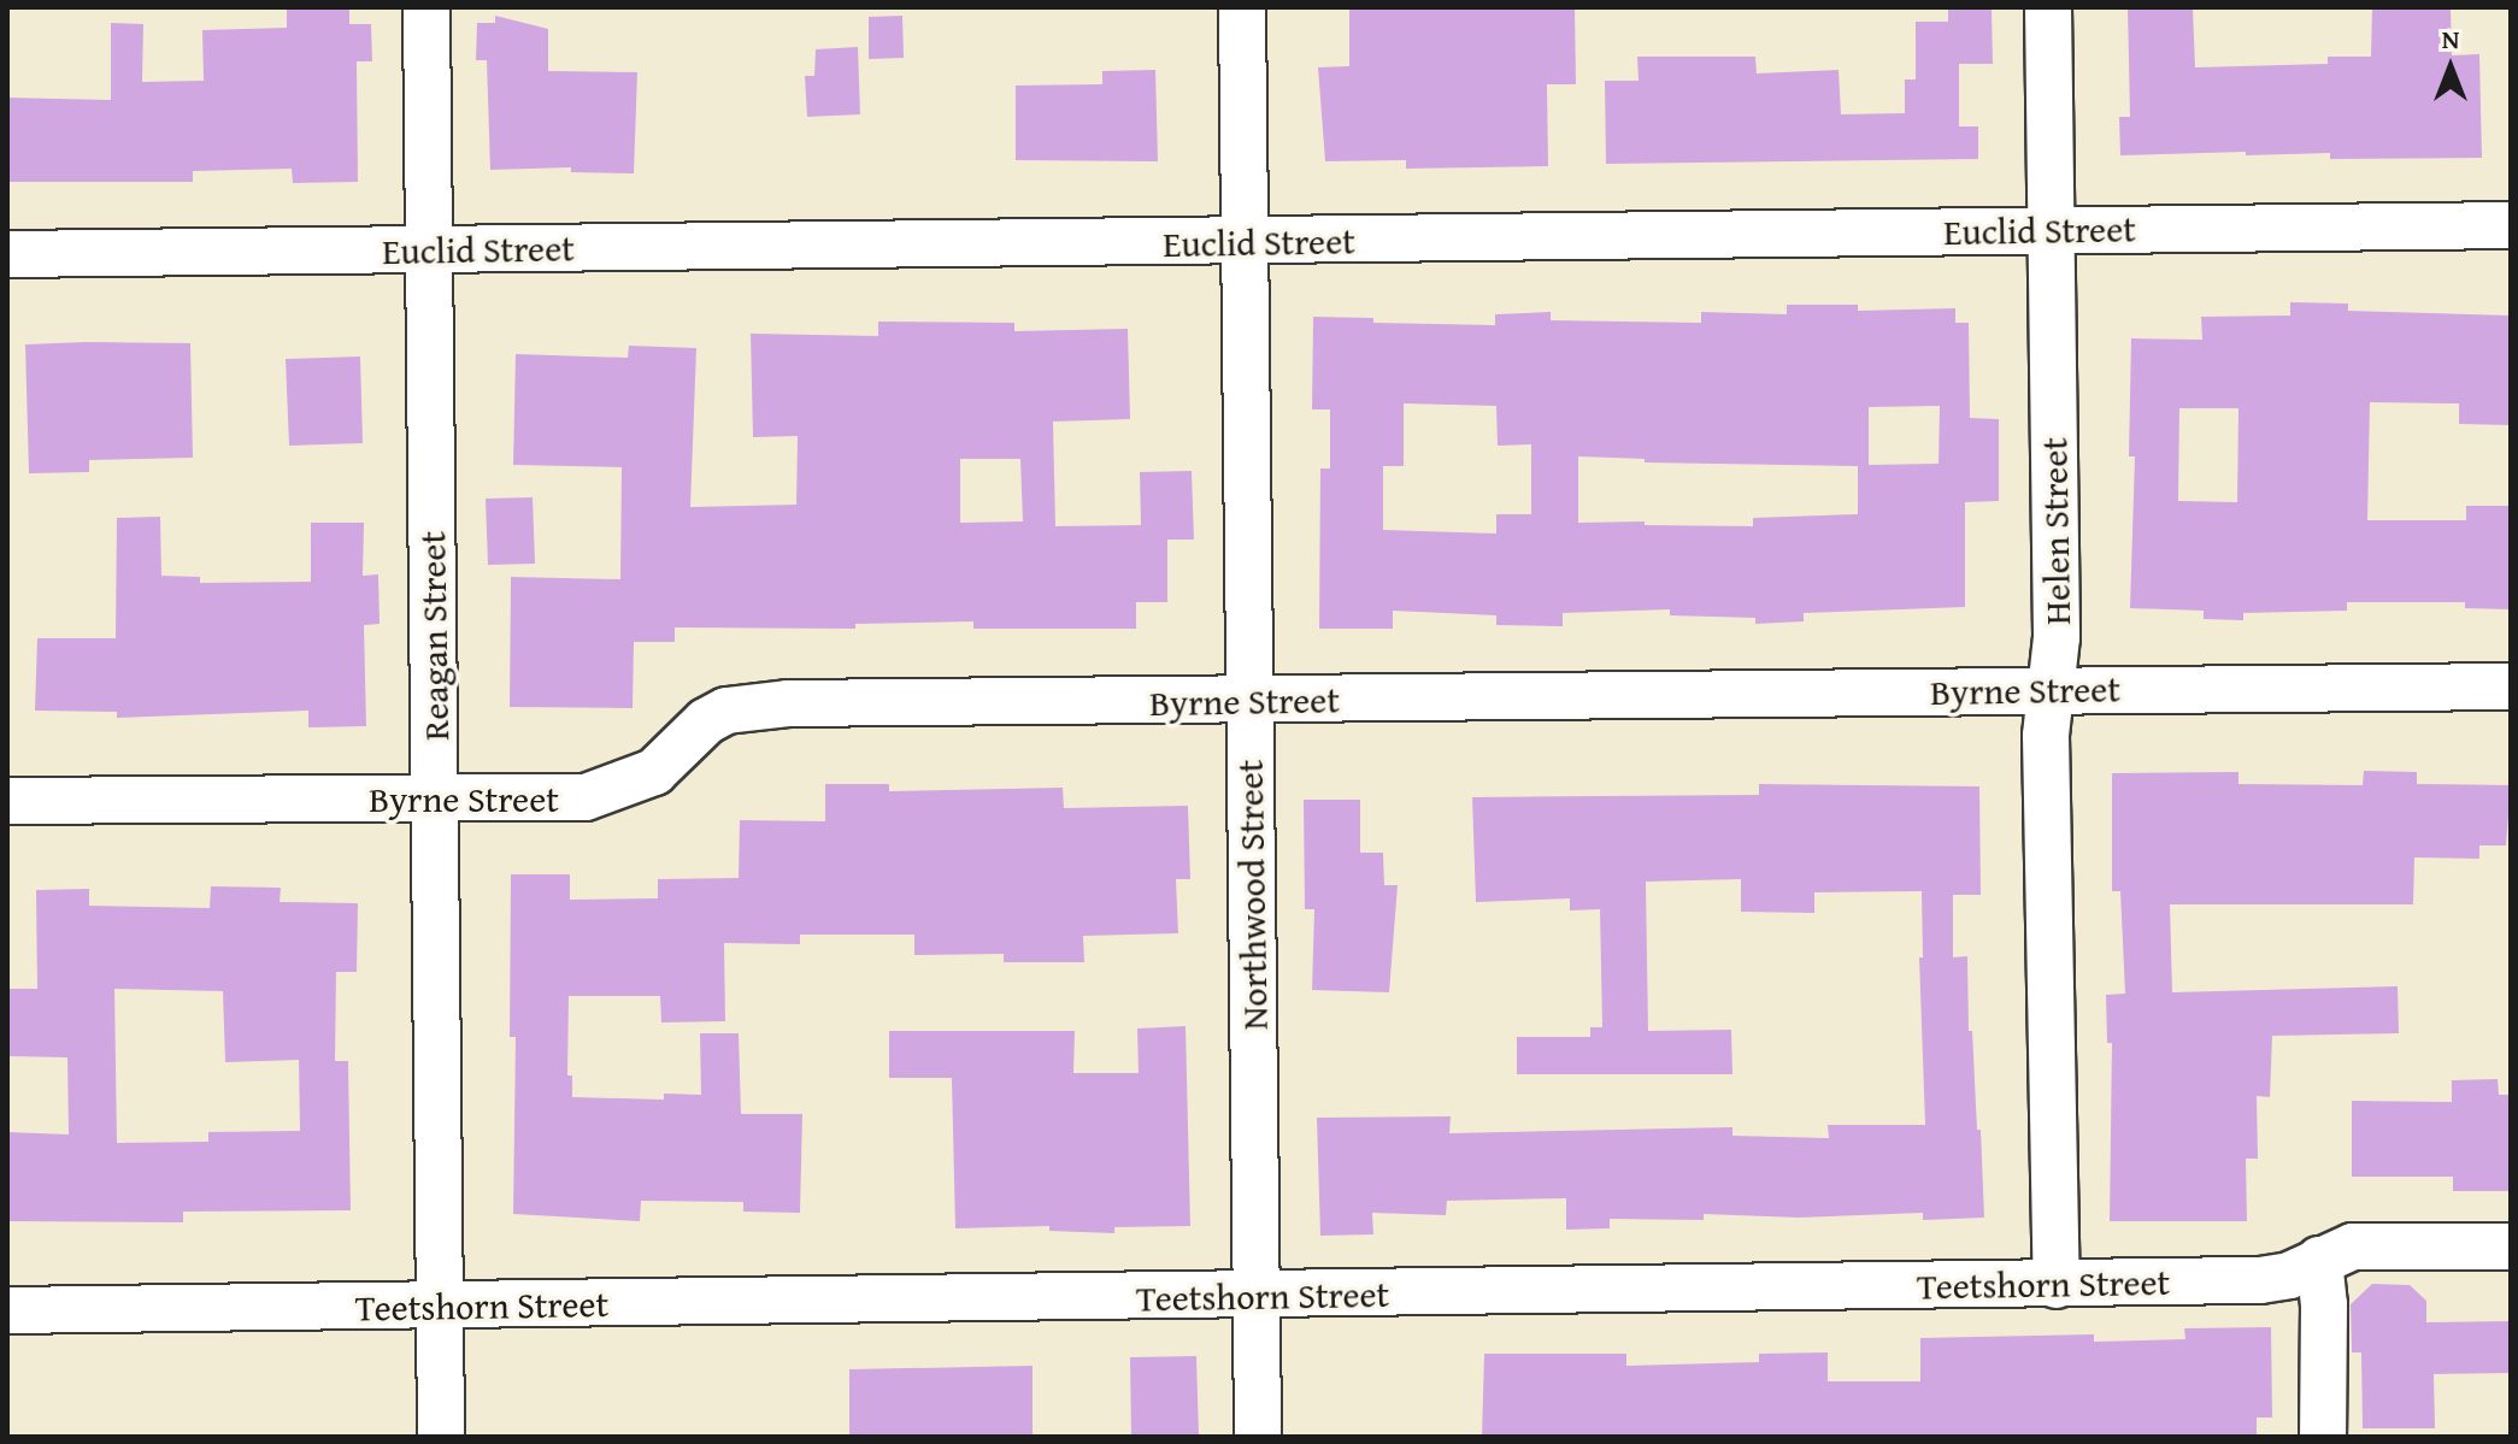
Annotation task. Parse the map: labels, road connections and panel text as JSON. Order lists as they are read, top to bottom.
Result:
{
  "streets": {
    "street": [
      "Euclid Street",
      "Helen Street",
      "Reagan Street",
      "Byrne Street",
      "Northwood Street",
      "Teetshorn Street"
    ]
  },
  "crossings": [
    ["Euclid Street", "Helen Street"],
    ["Euclid Street", "Reagan Street"],
    ["Euclid Street", "Northwood Street"],
    ["Helen Street", "Byrne Street"],
    ["Helen Street", "Teetshorn Street"],
    ["Reagan Street", "Byrne Street"],
    ["Reagan Street", "Teetshorn Street"],
    ["Byrne Street", "Northwood Street"],
    ["Northwood Street", "Teetshorn Street"]
  ],
  "north": "top"
}
